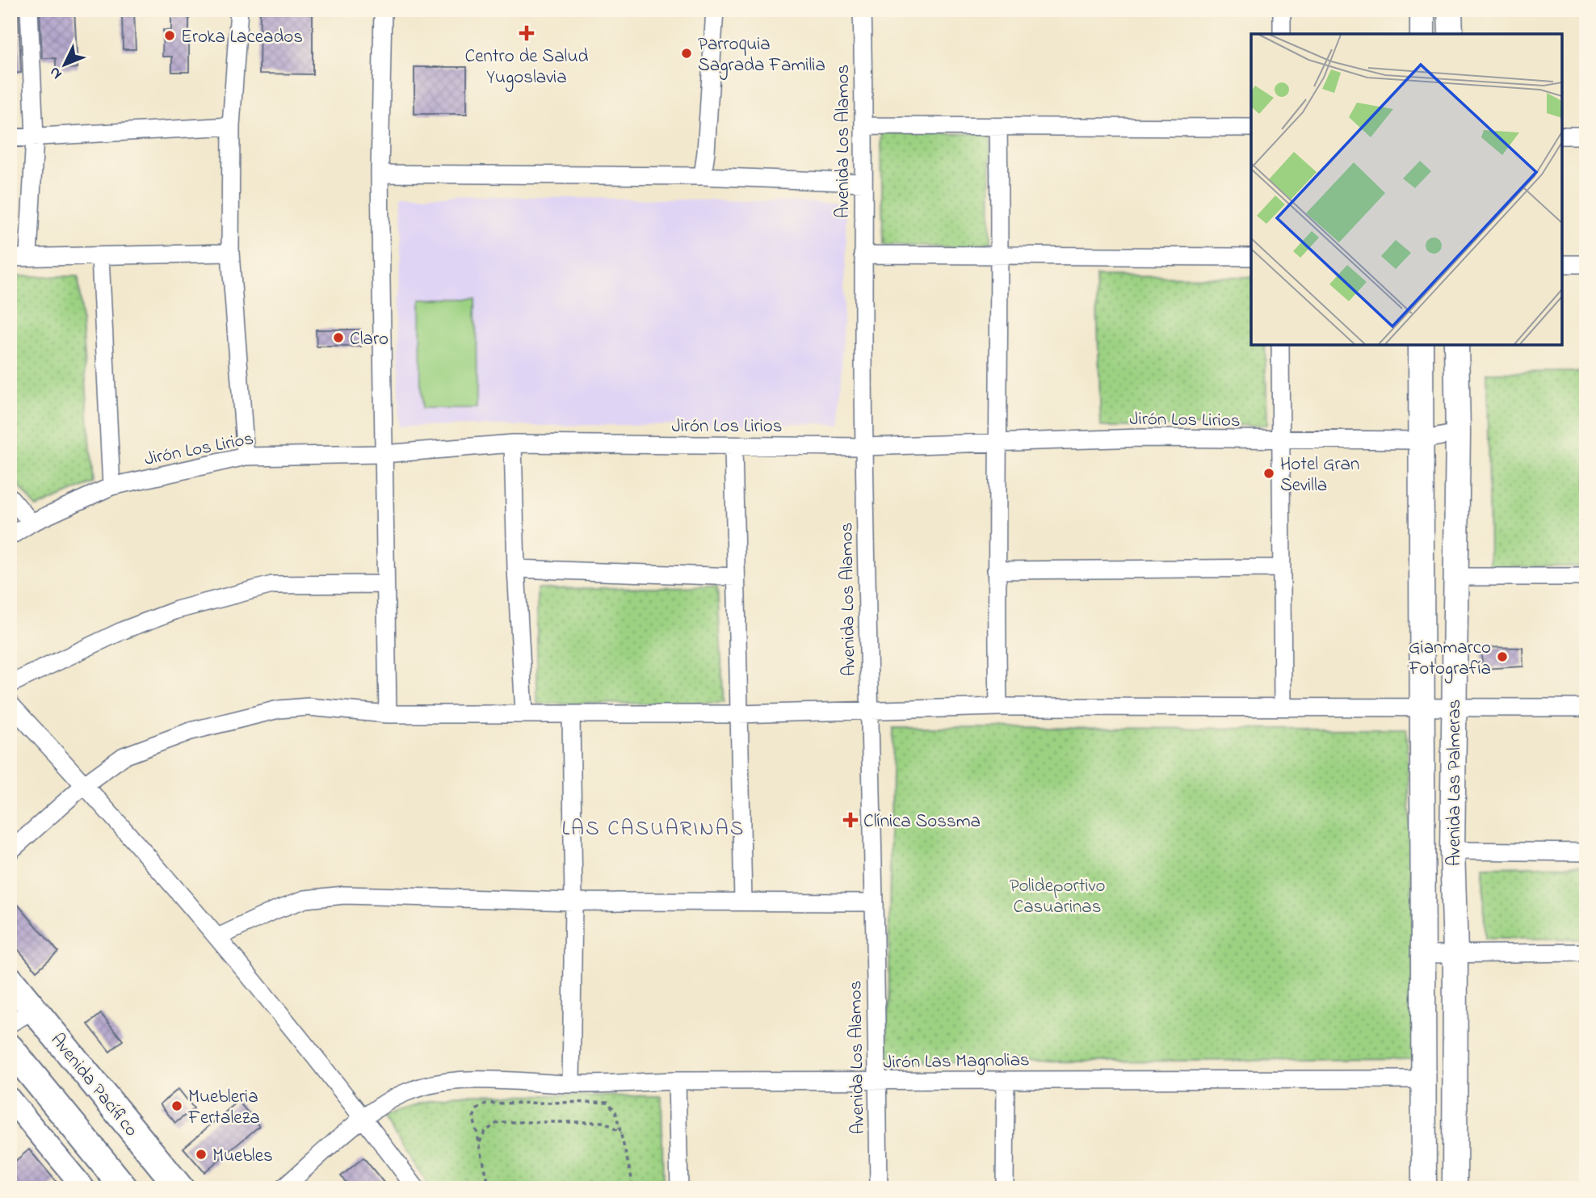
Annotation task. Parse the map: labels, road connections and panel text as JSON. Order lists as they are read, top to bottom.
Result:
{
  "streets": {
    "main road": ["Avenida Las Palmeras", "Avenida Pacífico"],
    "street": ["Avenida Los Alamos", "Jirón Los Lirios", "Jirón Las Magnolias"]
  },
  "crossings": [
    ["Avenida Los Alamos", "Jirón Los Lirios"],
    ["Avenida Los Alamos", "Jirón Las Magnolias"],
    ["Jirón Los Lirios", "Avenida Las Palmeras"],
    ["Avenida Las Palmeras", "Jirón Las Magnolias"]
  ],
  "districts": ["LAS CASUARINAS"],
  "parks": ["Polideportivo Casuarinas"],
  "places": {
    "health": ["Centro de Salud Yugoslavia", "Clínica Sossma"],
    "other": [
      "Eroka Laceados",
      "Parroquia Sagrada Familia",
      "Claro",
      "Hotel Gran Sevilla",
      "Gianmarco Fotografía",
      "Muebleria Fertaleza",
      "Muebles"
    ]
  },
  "north": "bottom left"
}
